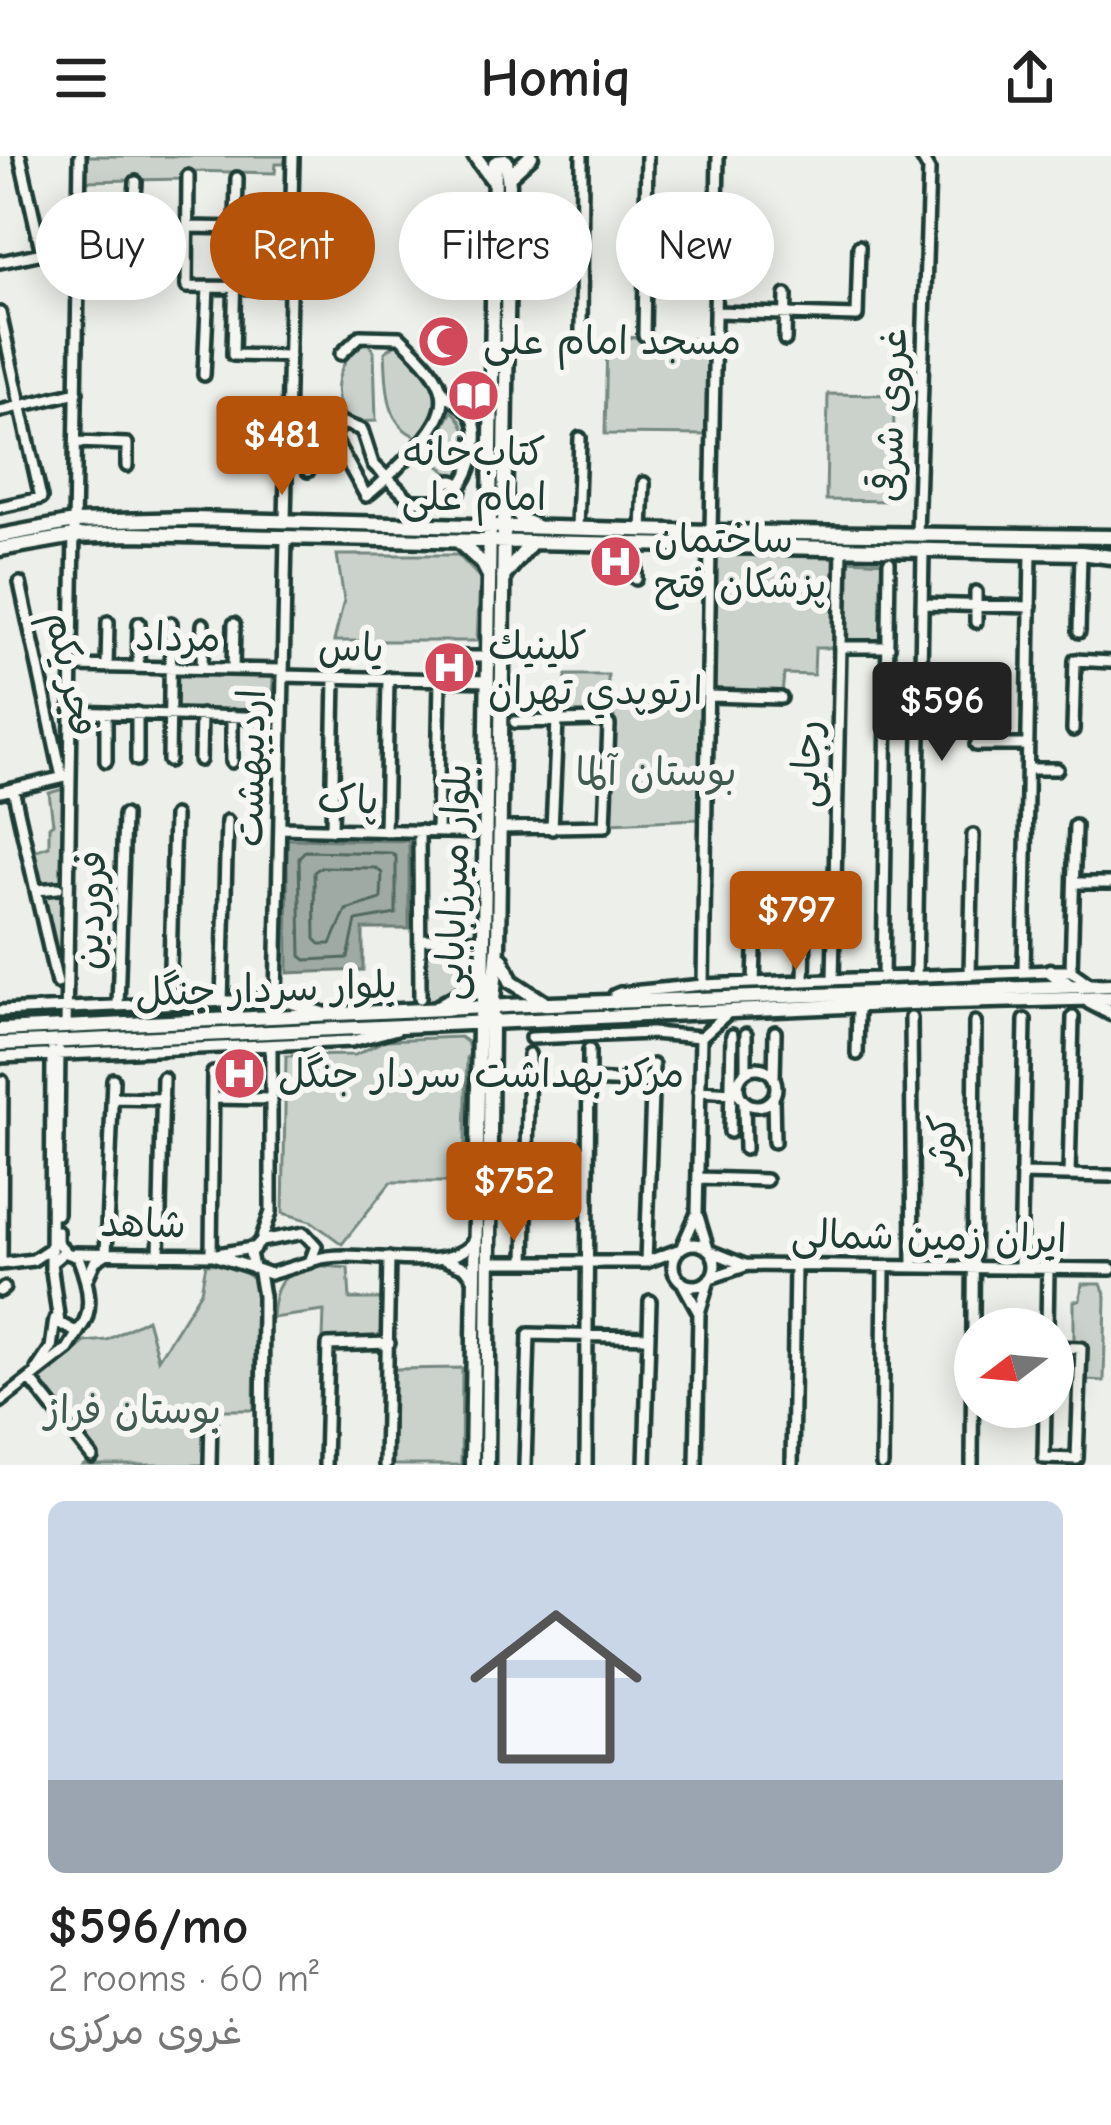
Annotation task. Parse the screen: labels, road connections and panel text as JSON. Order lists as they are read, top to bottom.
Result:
{
  "streets": {
    "main road": ["بلوار میرزابابایی", "بلوار سردار جنگل"],
    "street": [
      "غروی شرقی",
      "مرداد",
      "یاس",
      "فجر یکم",
      "رجایی",
      "اردیبهشت",
      "پاک",
      "فروردین",
      "کوثر",
      "شاهد",
      "ایران زمین شمالی"
    ]
  },
  "crossings": [
    ["مرداد", "یاس"],
    ["مرداد", "اردیبهشت"],
    ["یاس", "اردیبهشت"],
    ["یاس", "بلوار میرزابابایی"],
    ["اردیبهشت", "پاک"],
    ["پاک", "بلوار میرزابابایی"],
    ["بلوار میرزابابایی", "بلوار سردار جنگل"],
    ["کوثر", "ایران زمین شمالی"]
  ],
  "parks": ["بوستان آلما", "بوستان فراز"],
  "places": {
    "mosque": ["مسجد امام علی"],
    "library": ["کتاب‌خانه امام علی"],
    "hospital": ["ساختمان پزشکان فتح", "كلينيك ارتوپدي تهران", "مرکز بهداشت سردار جنگل"]
  },
  "north": "left",
  "page": {
    "header": "Homiq",
    "chip": [
      "Buy",
      "Rent",
      "Filters",
      "New"
    ],
    "price": [
      "$481",
      "$596",
      "$797",
      "$752"
    ],
    "list": [
      {
        "name": "$596/mo",
        "note": "2 rooms · 60 m² · غروی مرکزی"
      }
    ]
  }
}
